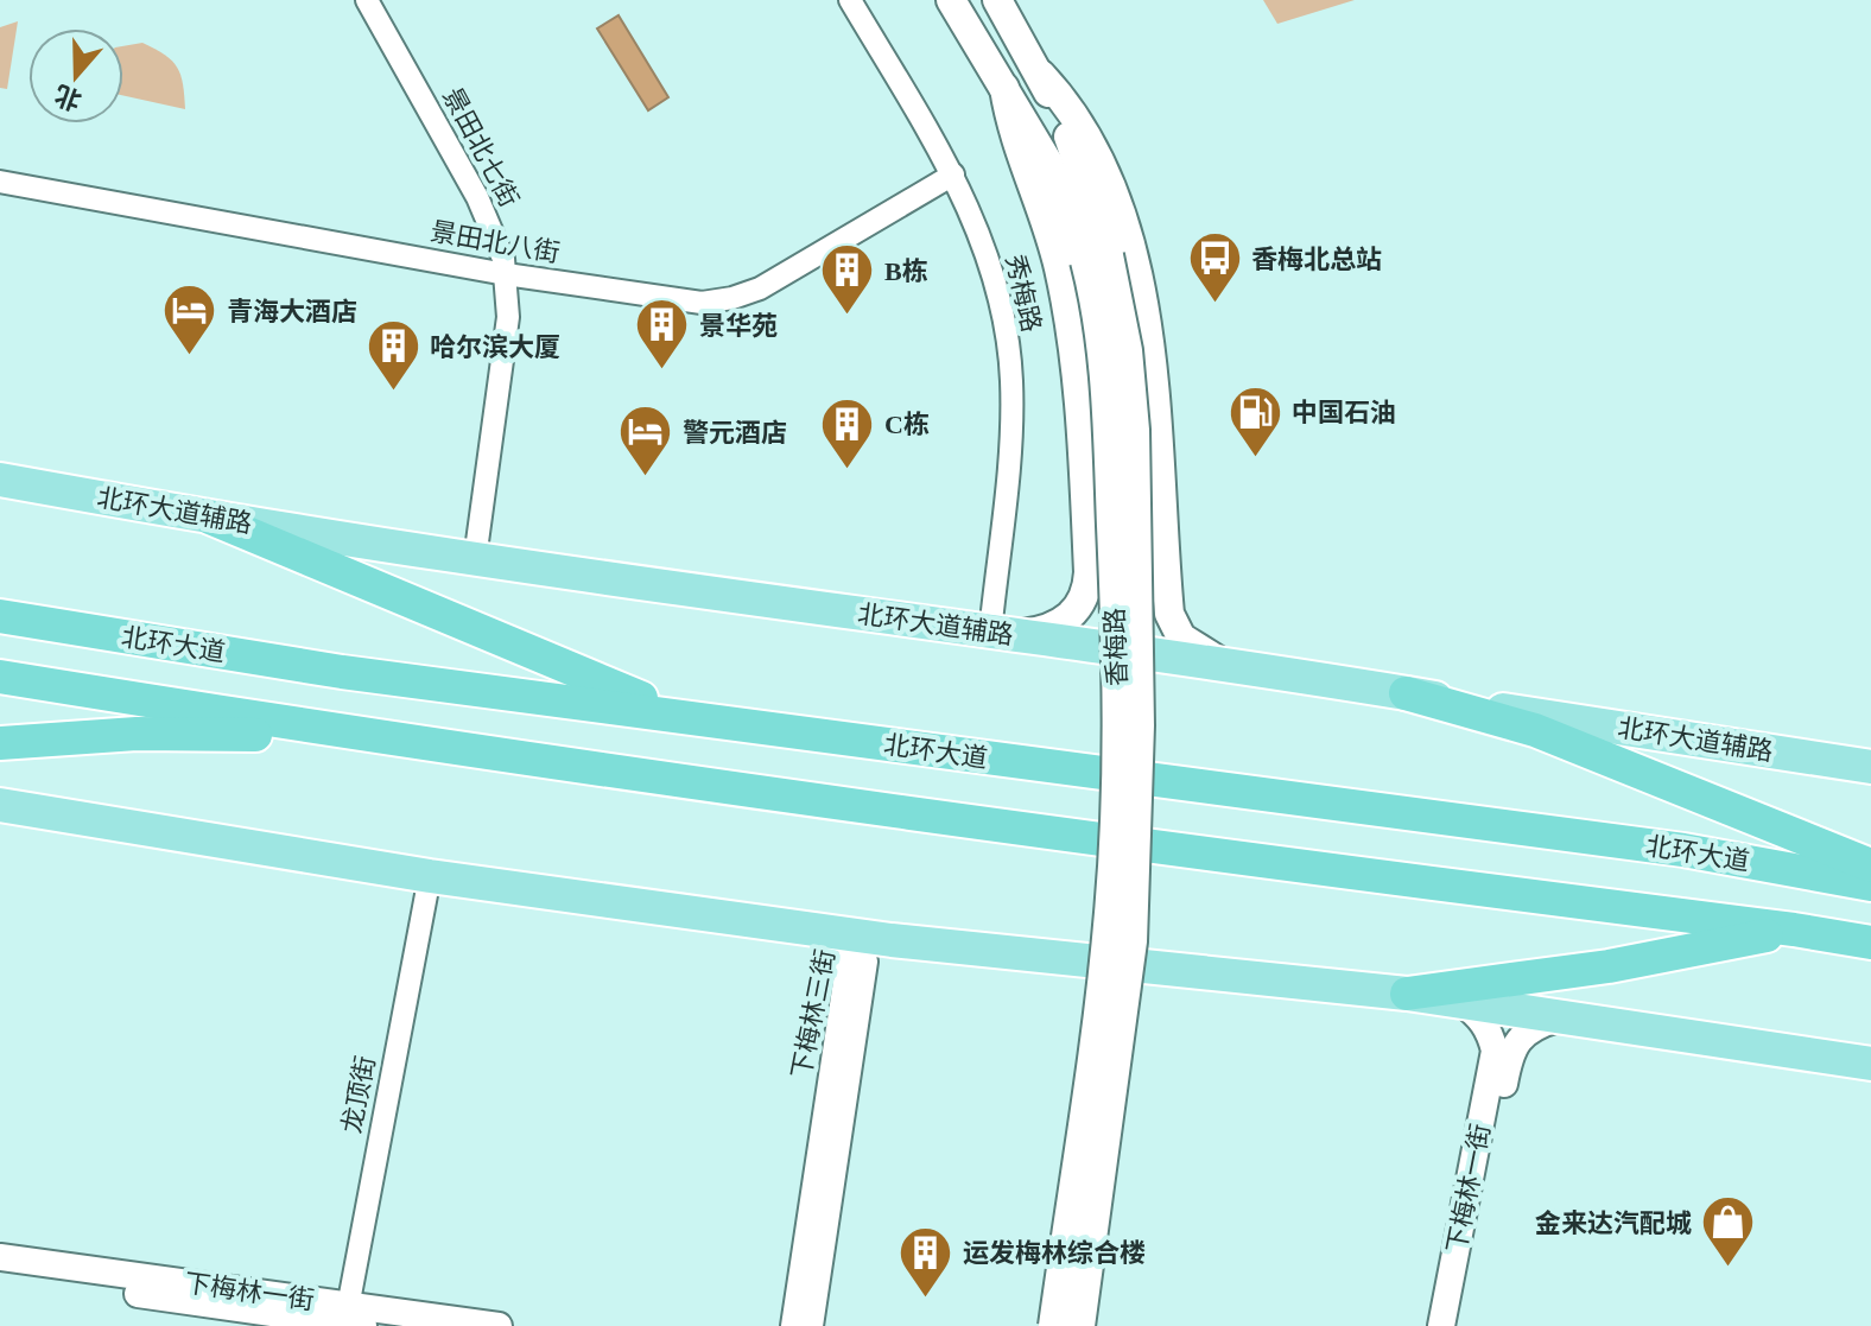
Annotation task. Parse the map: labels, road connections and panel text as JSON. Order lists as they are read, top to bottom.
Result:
{
  "streets": {
    "highway": ["北环大道"],
    "main road": ["北环大道辅路", "香梅路"],
    "street": [
      "景田北七街",
      "景田北八街",
      "秀梅路",
      "下梅林三街",
      "龙顶街",
      "下梅林一街"
    ]
  },
  "crossings": [
    ["景田北七街", "景田北八街"],
    ["景田北七街", "北环大道辅路"],
    ["景田北八街", "秀梅路"],
    ["秀梅路", "北环大道辅路"],
    ["龙顶街", "下梅林一街"]
  ],
  "places": {
    "bus stop": ["香梅北总站"],
    "building": [
      "B栋",
      "景华苑",
      "哈尔滨大厦",
      "C栋",
      "运发梅林综合楼"
    ],
    "hotel": ["青海大酒店", "警元酒店"],
    "fuel station": ["中国石油"],
    "shop": ["金来达汽配城"]
  },
  "north": "bottom"
}
